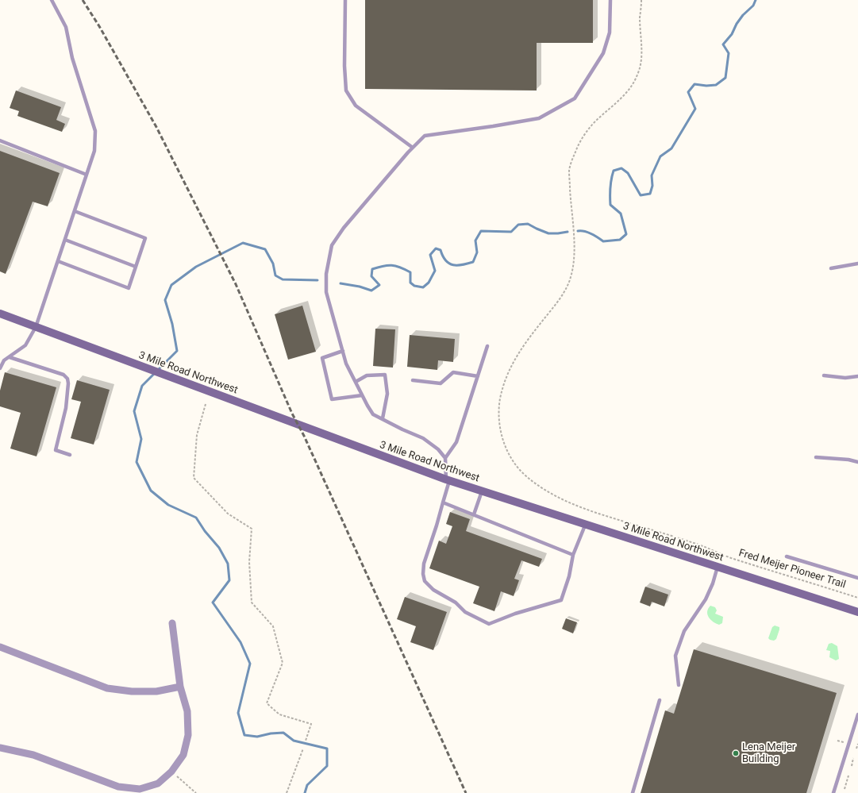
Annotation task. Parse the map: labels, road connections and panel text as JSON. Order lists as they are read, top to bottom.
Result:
{
  "streets": {
    "main road": ["3 Mile Road Northwest"],
    "path": ["Fred Meijer Pioneer Trail"]
  },
  "places": ["Lena Meijer Building"]
}
